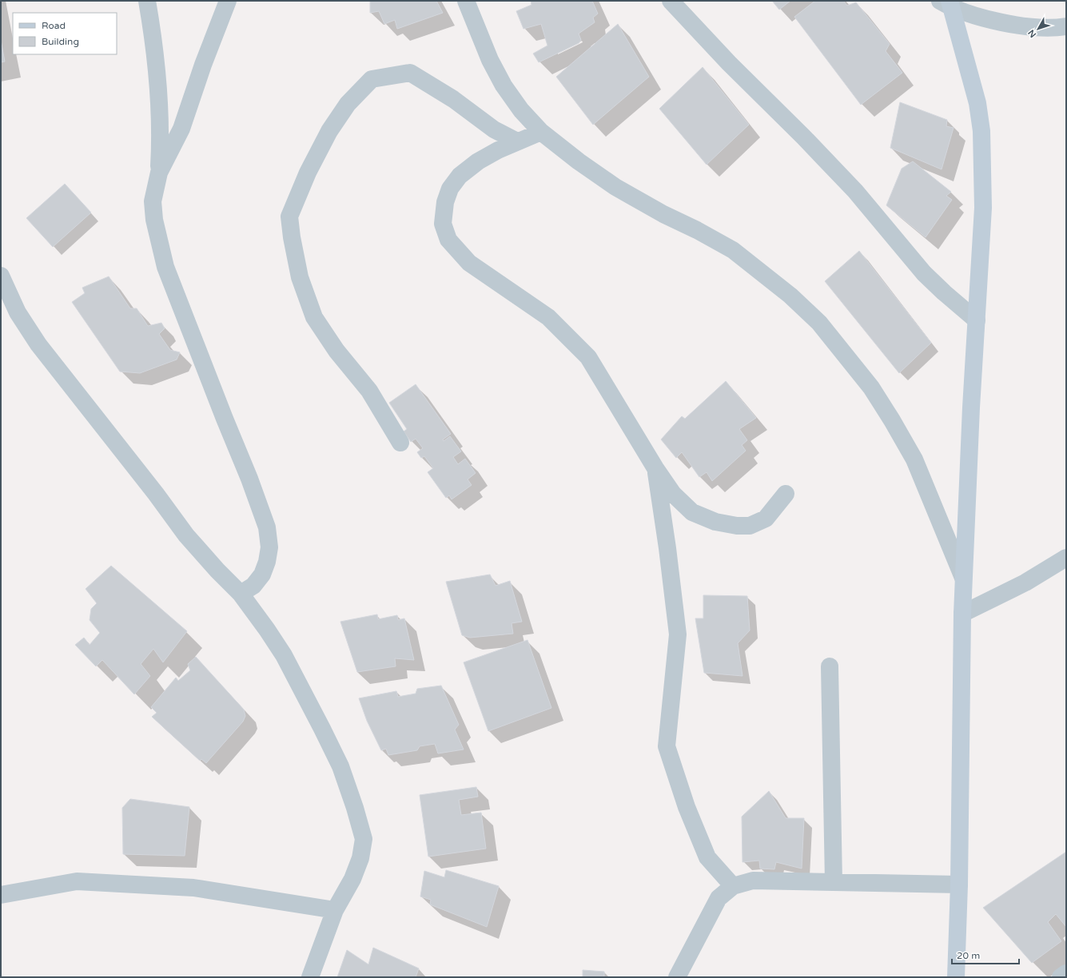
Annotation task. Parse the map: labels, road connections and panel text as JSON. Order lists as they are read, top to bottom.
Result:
{
  "legend": ["Road", "Building"],
  "scale_bar": "20 m",
  "north": "bottom left"
}
